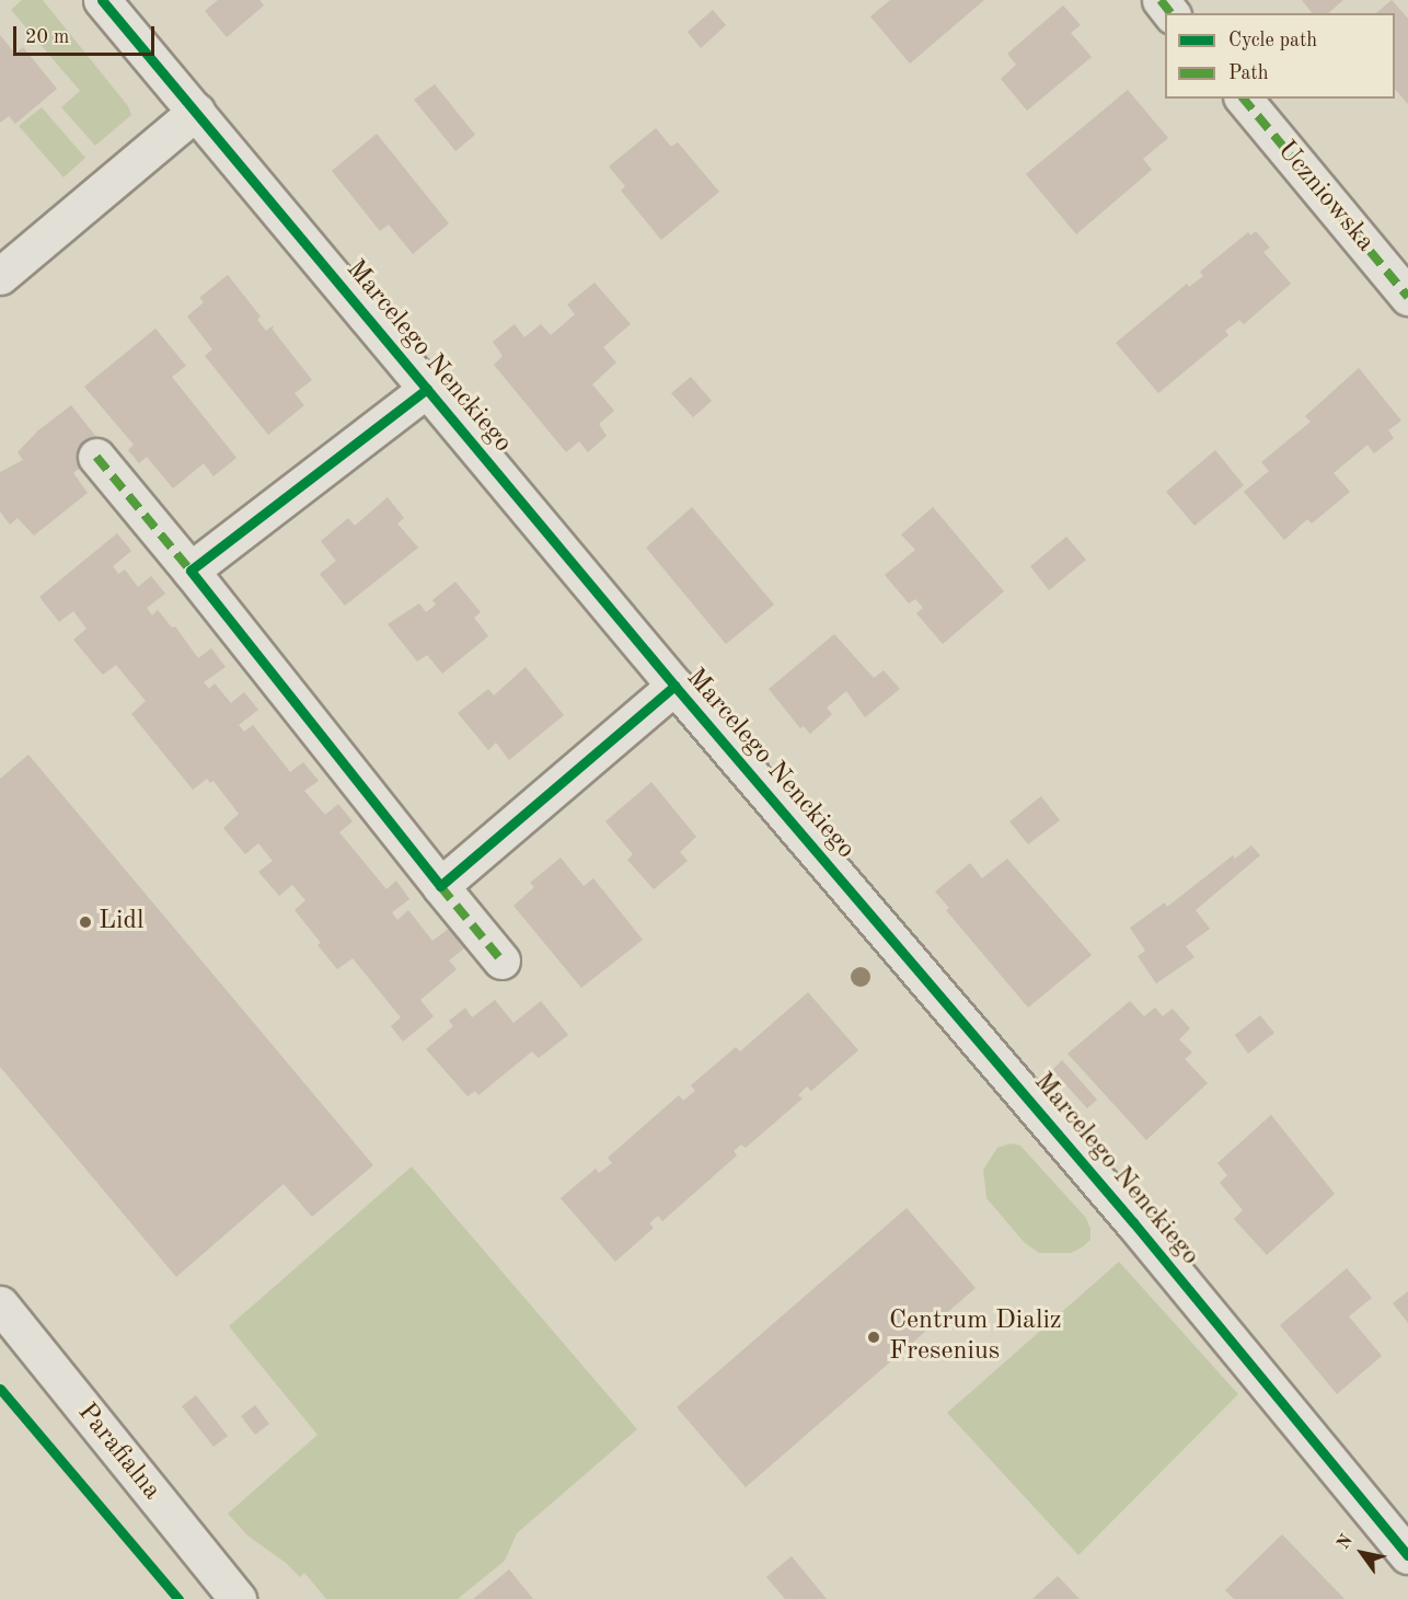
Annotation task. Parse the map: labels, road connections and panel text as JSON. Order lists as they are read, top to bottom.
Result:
{
  "streets": {
    "street": ["Uczniowska", "Marcelego Nenckiego", "Parafialna"]
  },
  "places": ["Lidl", "Centrum Dializ Fresenius"],
  "legend": ["Cycle path", "Path"],
  "scale_bar": "20 m",
  "north": "top left"
}
